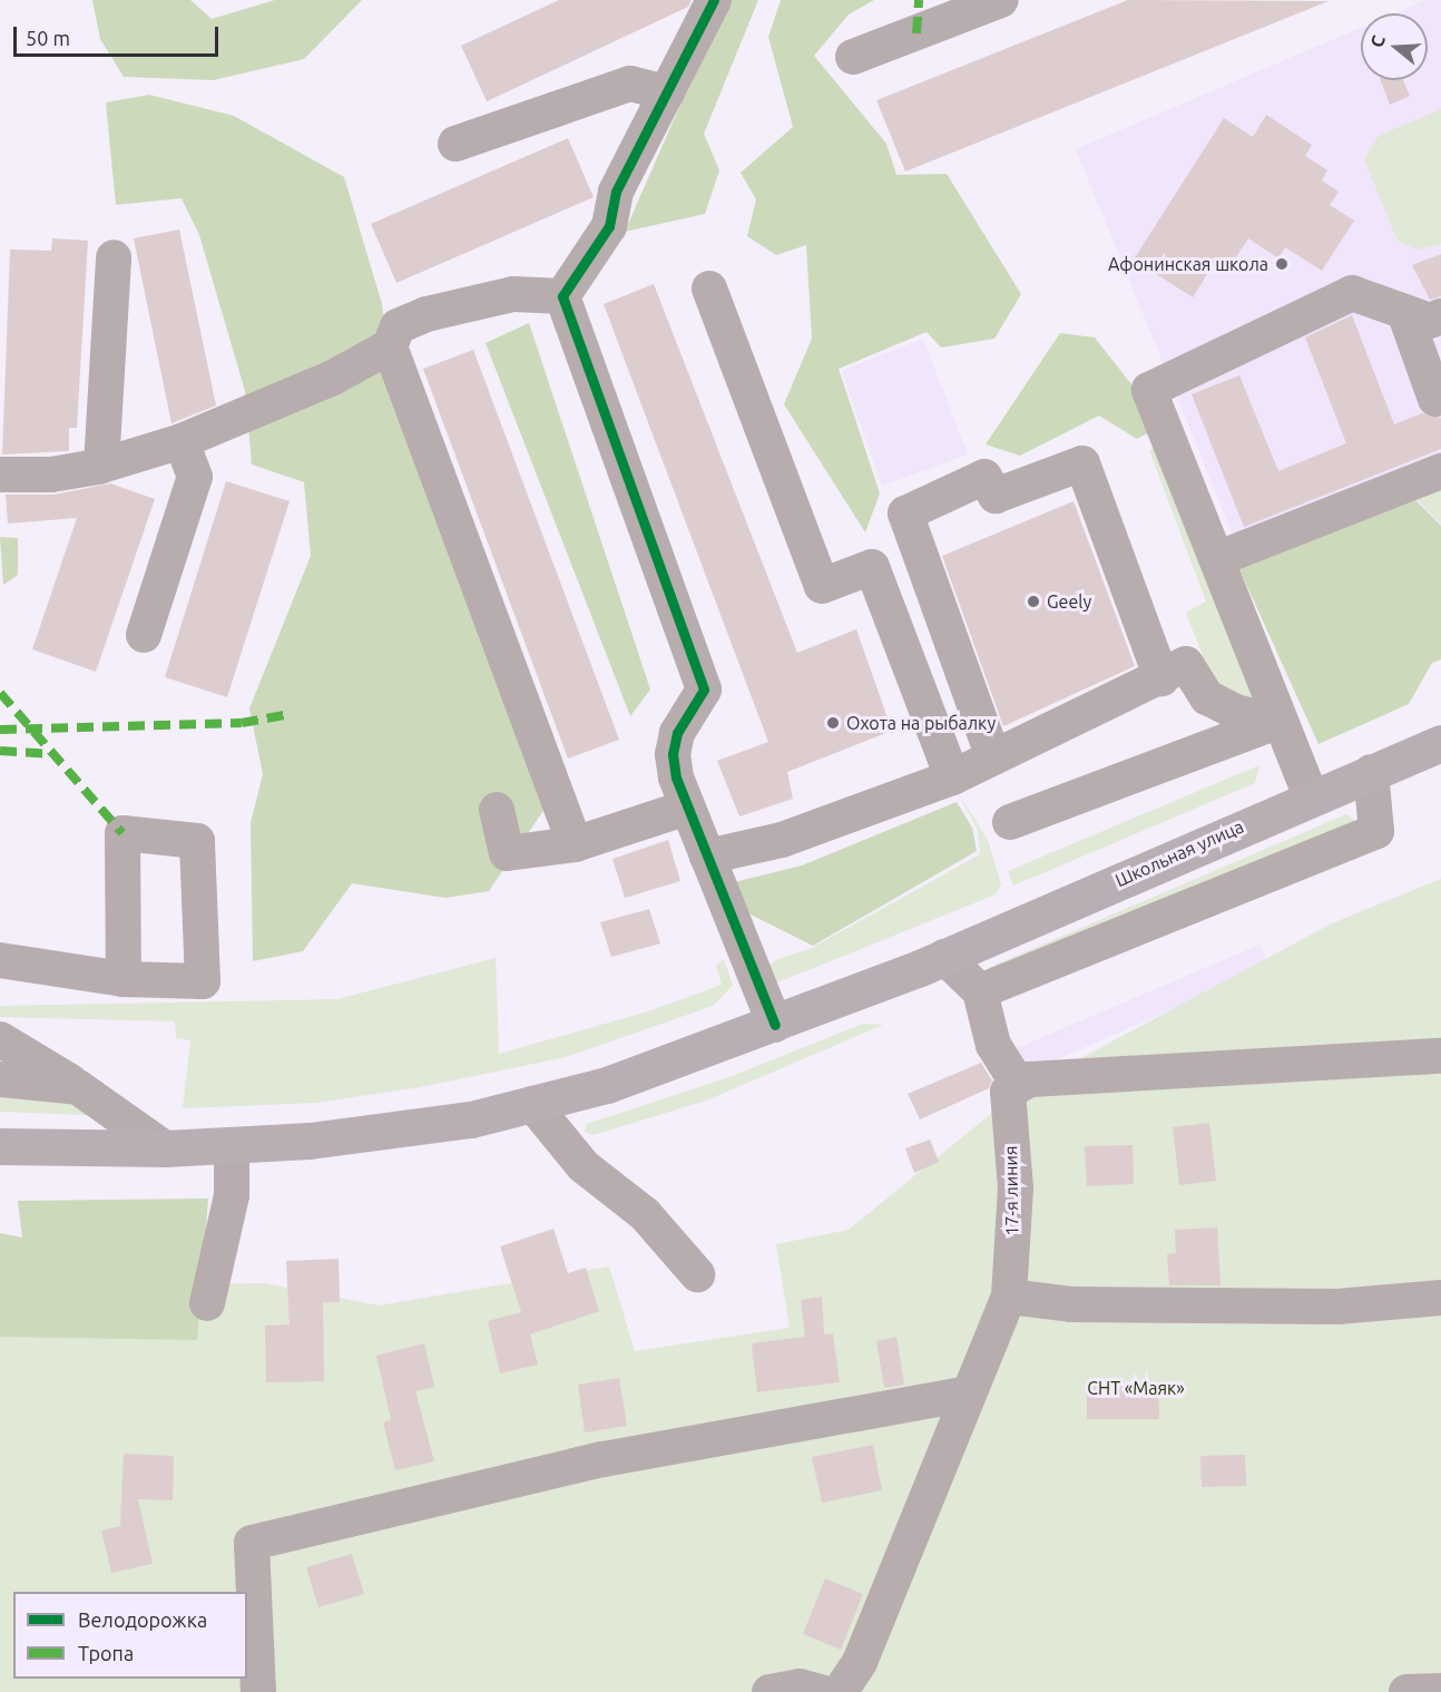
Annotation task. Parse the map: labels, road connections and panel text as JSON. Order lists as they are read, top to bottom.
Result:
{
  "streets": {
    "main road": ["Школьная улица"],
    "street": ["17-я линия"]
  },
  "parks": ["СНТ «Маяк»"],
  "places": ["Афонинская школа", "Geely", "Охота на рыбалку"],
  "legend": ["Велодорожка", "Тропа"],
  "scale_bar": "50 m",
  "north": "left"
}
